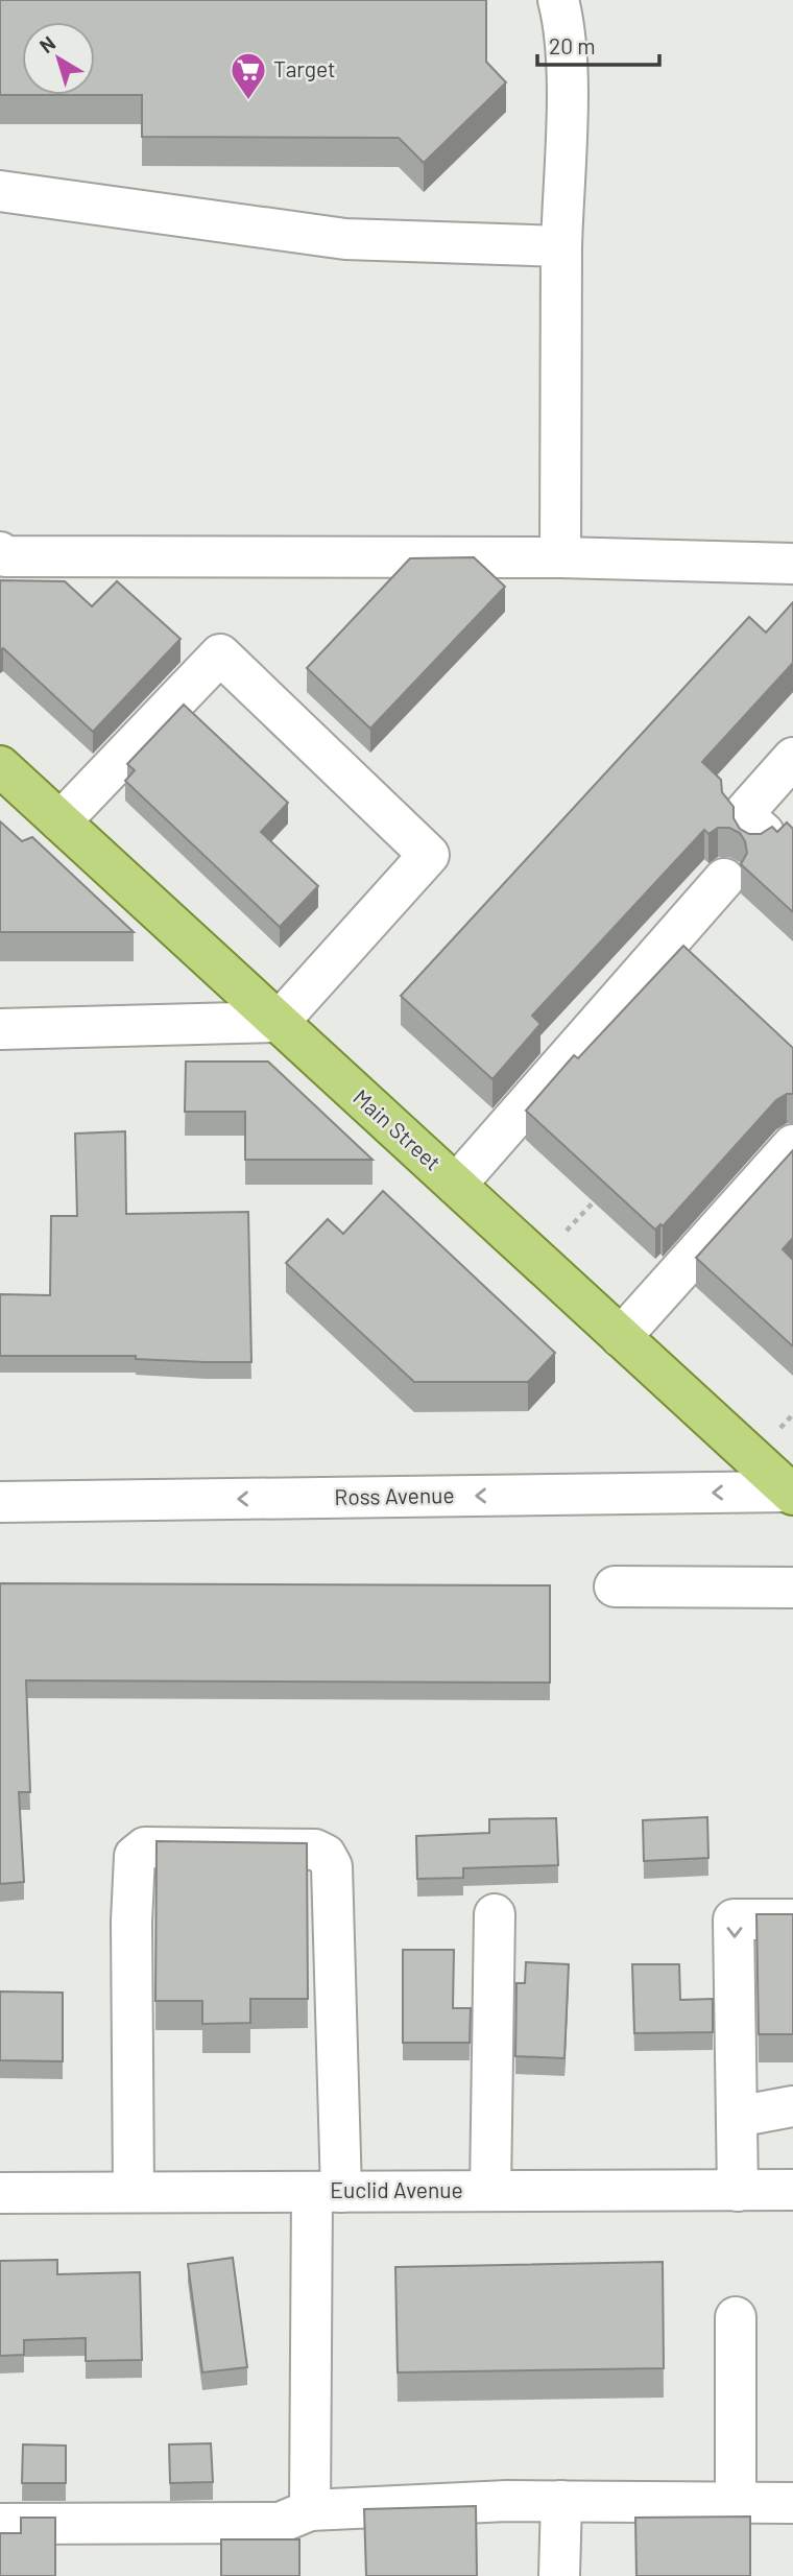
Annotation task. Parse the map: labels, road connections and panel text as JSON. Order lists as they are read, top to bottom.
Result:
{
  "streets": {
    "main road": ["Main Street"],
    "street": ["Ross Avenue", "Euclid Avenue"]
  },
  "crossings": [
    ["Main Street", "Ross Avenue"]
  ],
  "one_way": ["Ross Avenue"],
  "places": {
    "supermarket": ["Target"]
  },
  "scale_bar": "20 m",
  "north": "top left"
}
